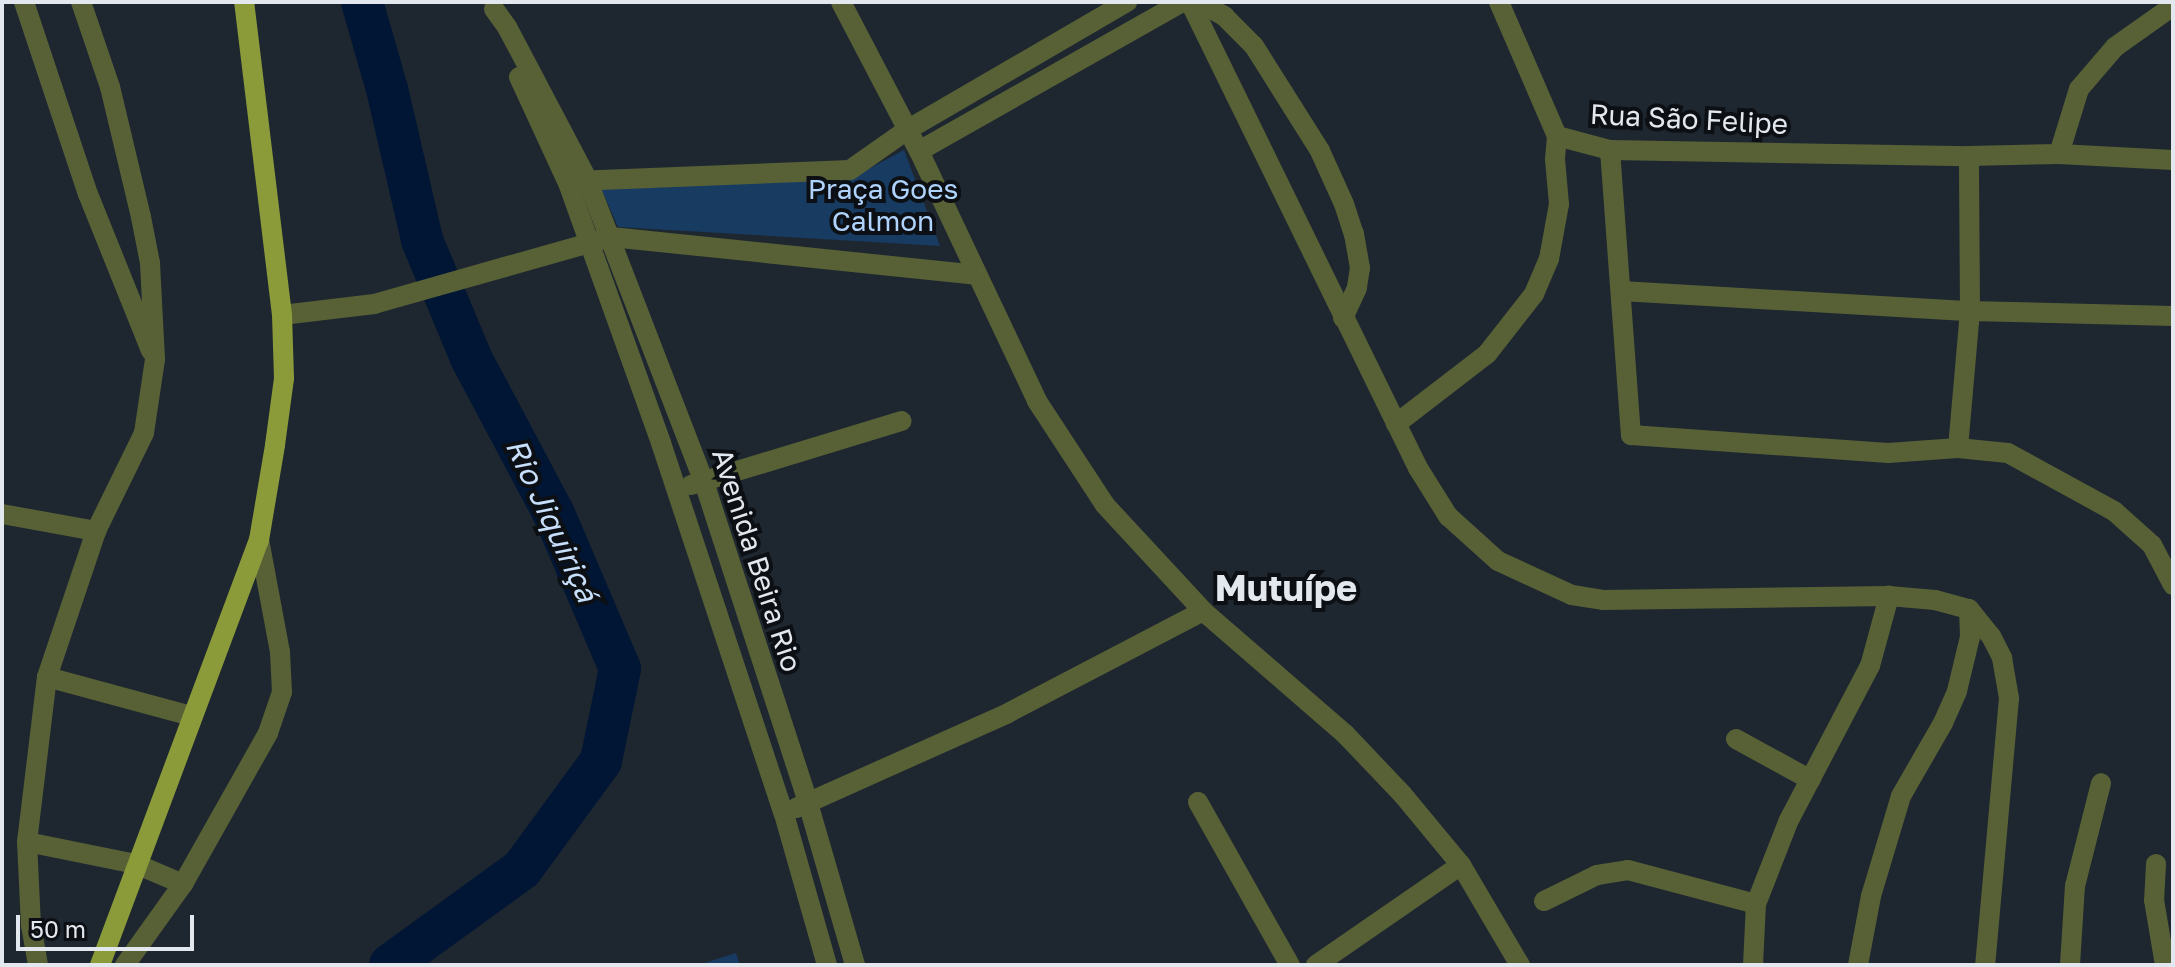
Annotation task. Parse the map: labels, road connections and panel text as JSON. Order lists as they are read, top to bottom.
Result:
{
  "streets": {
    "street": ["Rua São Felipe", "Avenida Beira Rio"]
  },
  "districts": ["Mutuípe"],
  "water": ["Rio Jiquiriçá"],
  "parks": ["Praça Goes Calmon"],
  "scale_bar": "50 m"
}
